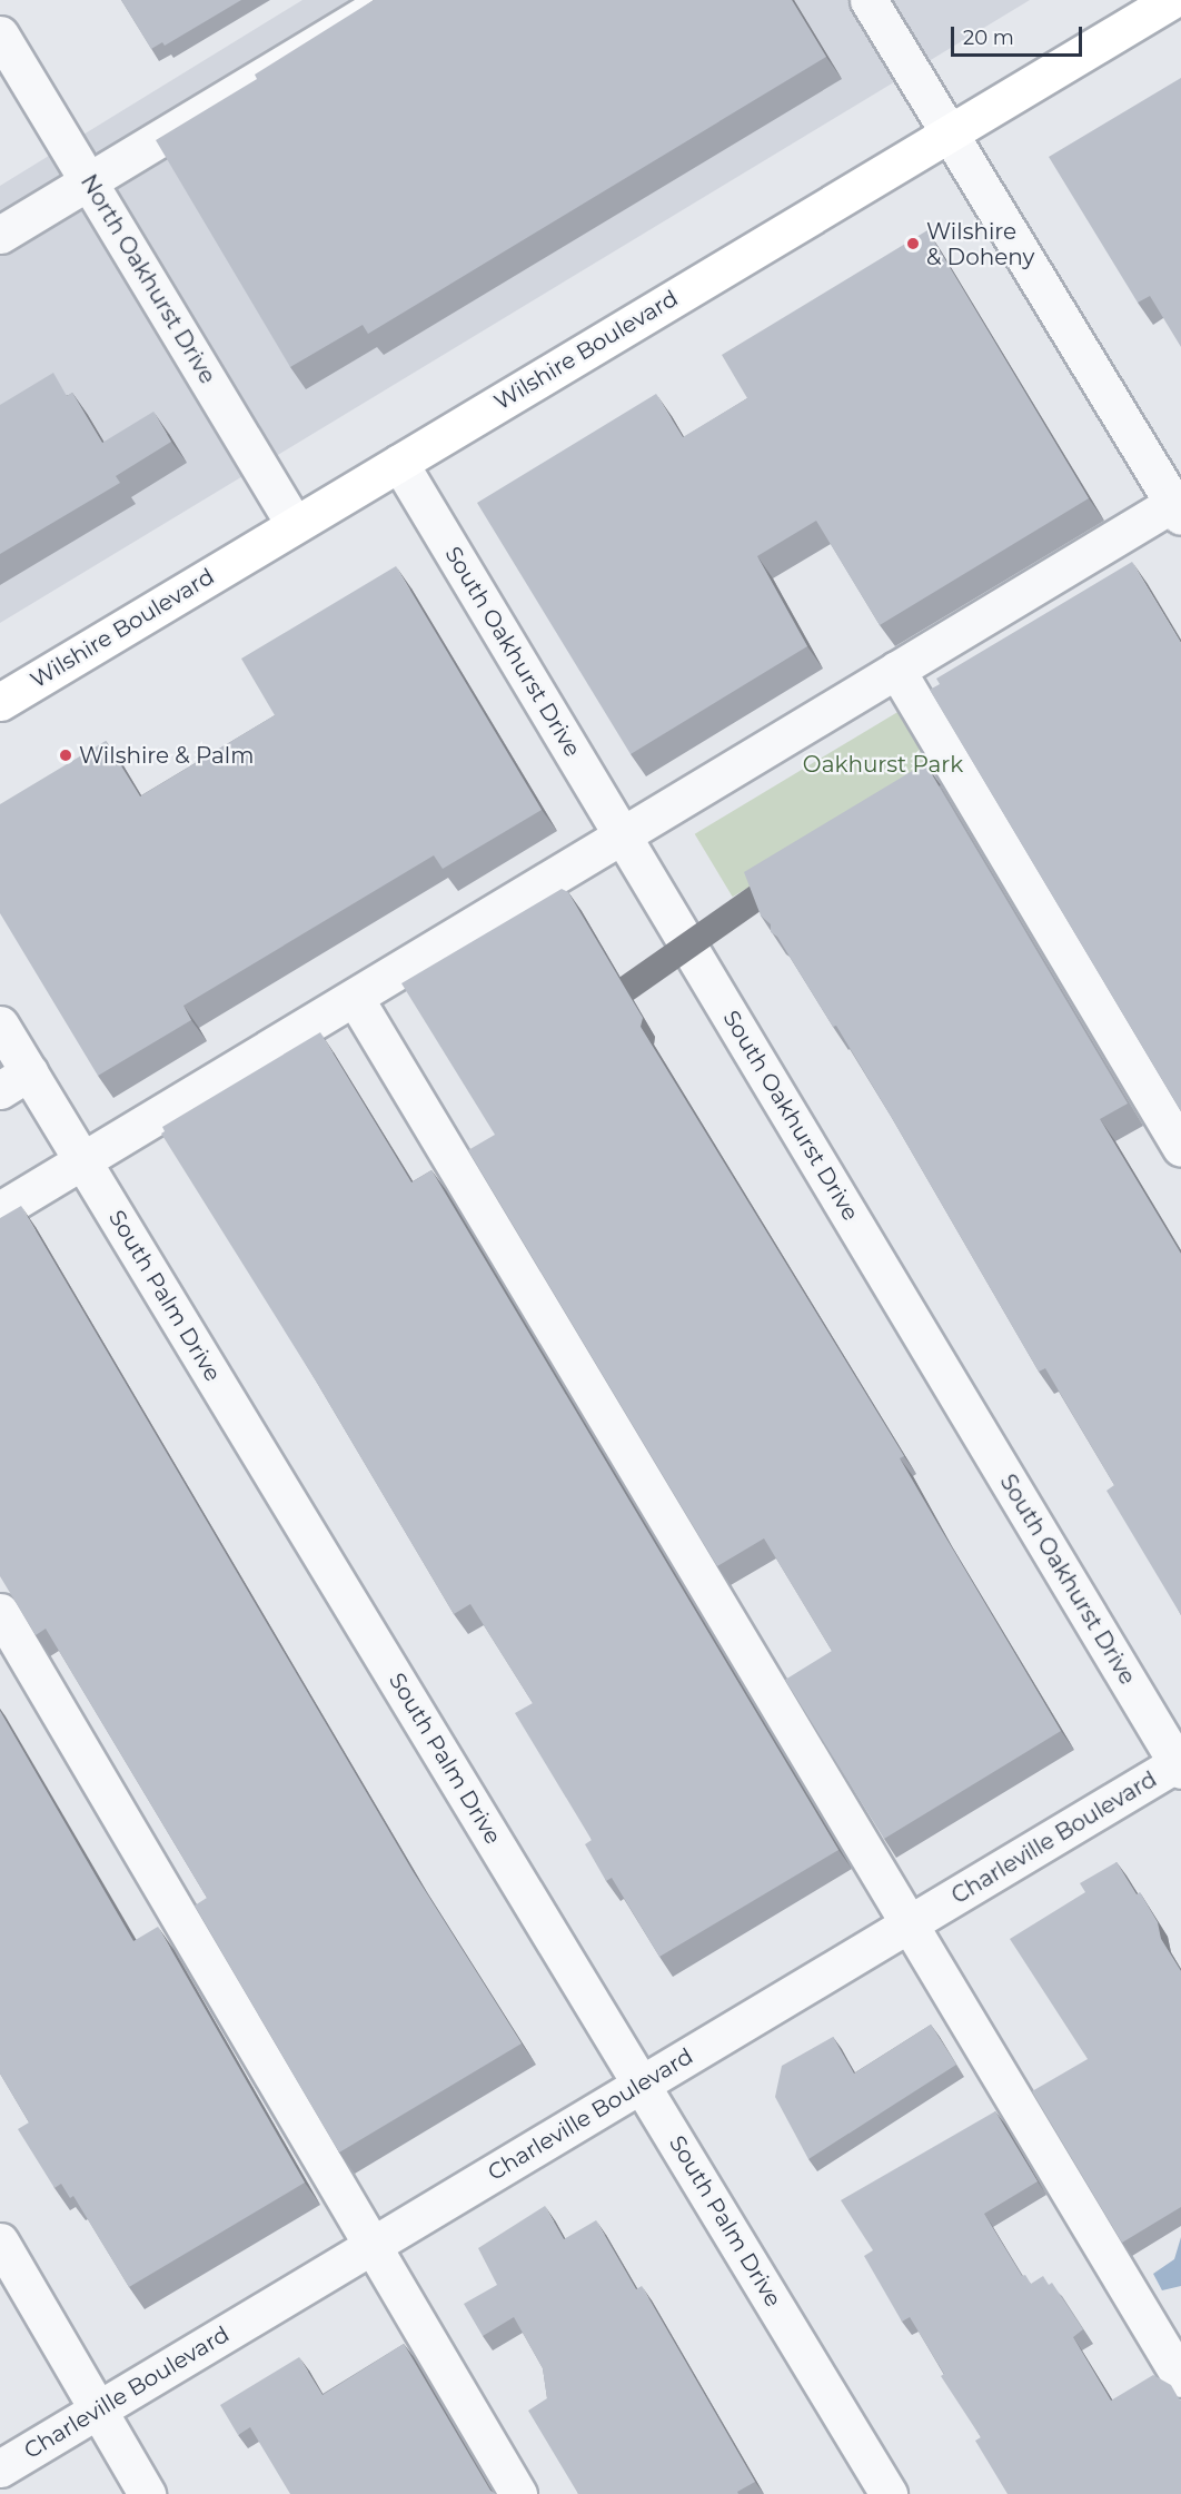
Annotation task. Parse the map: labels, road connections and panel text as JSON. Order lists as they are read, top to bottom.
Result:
{
  "streets": {
    "main road": ["Wilshire Boulevard"],
    "street": [
      "North Oakhurst Drive",
      "South Oakhurst Drive",
      "South Palm Drive",
      "Charleville Boulevard"
    ]
  },
  "crossings": [
    ["North Oakhurst Drive", "Wilshire Boulevard"],
    ["Wilshire Boulevard", "South Oakhurst Drive"],
    ["South Oakhurst Drive", "Charleville Boulevard"],
    ["South Palm Drive", "Charleville Boulevard"]
  ],
  "parks": ["Oakhurst Park"],
  "places": ["Wilshire & Doheny", "Wilshire & Palm"],
  "scale_bar": "20 m"
}
